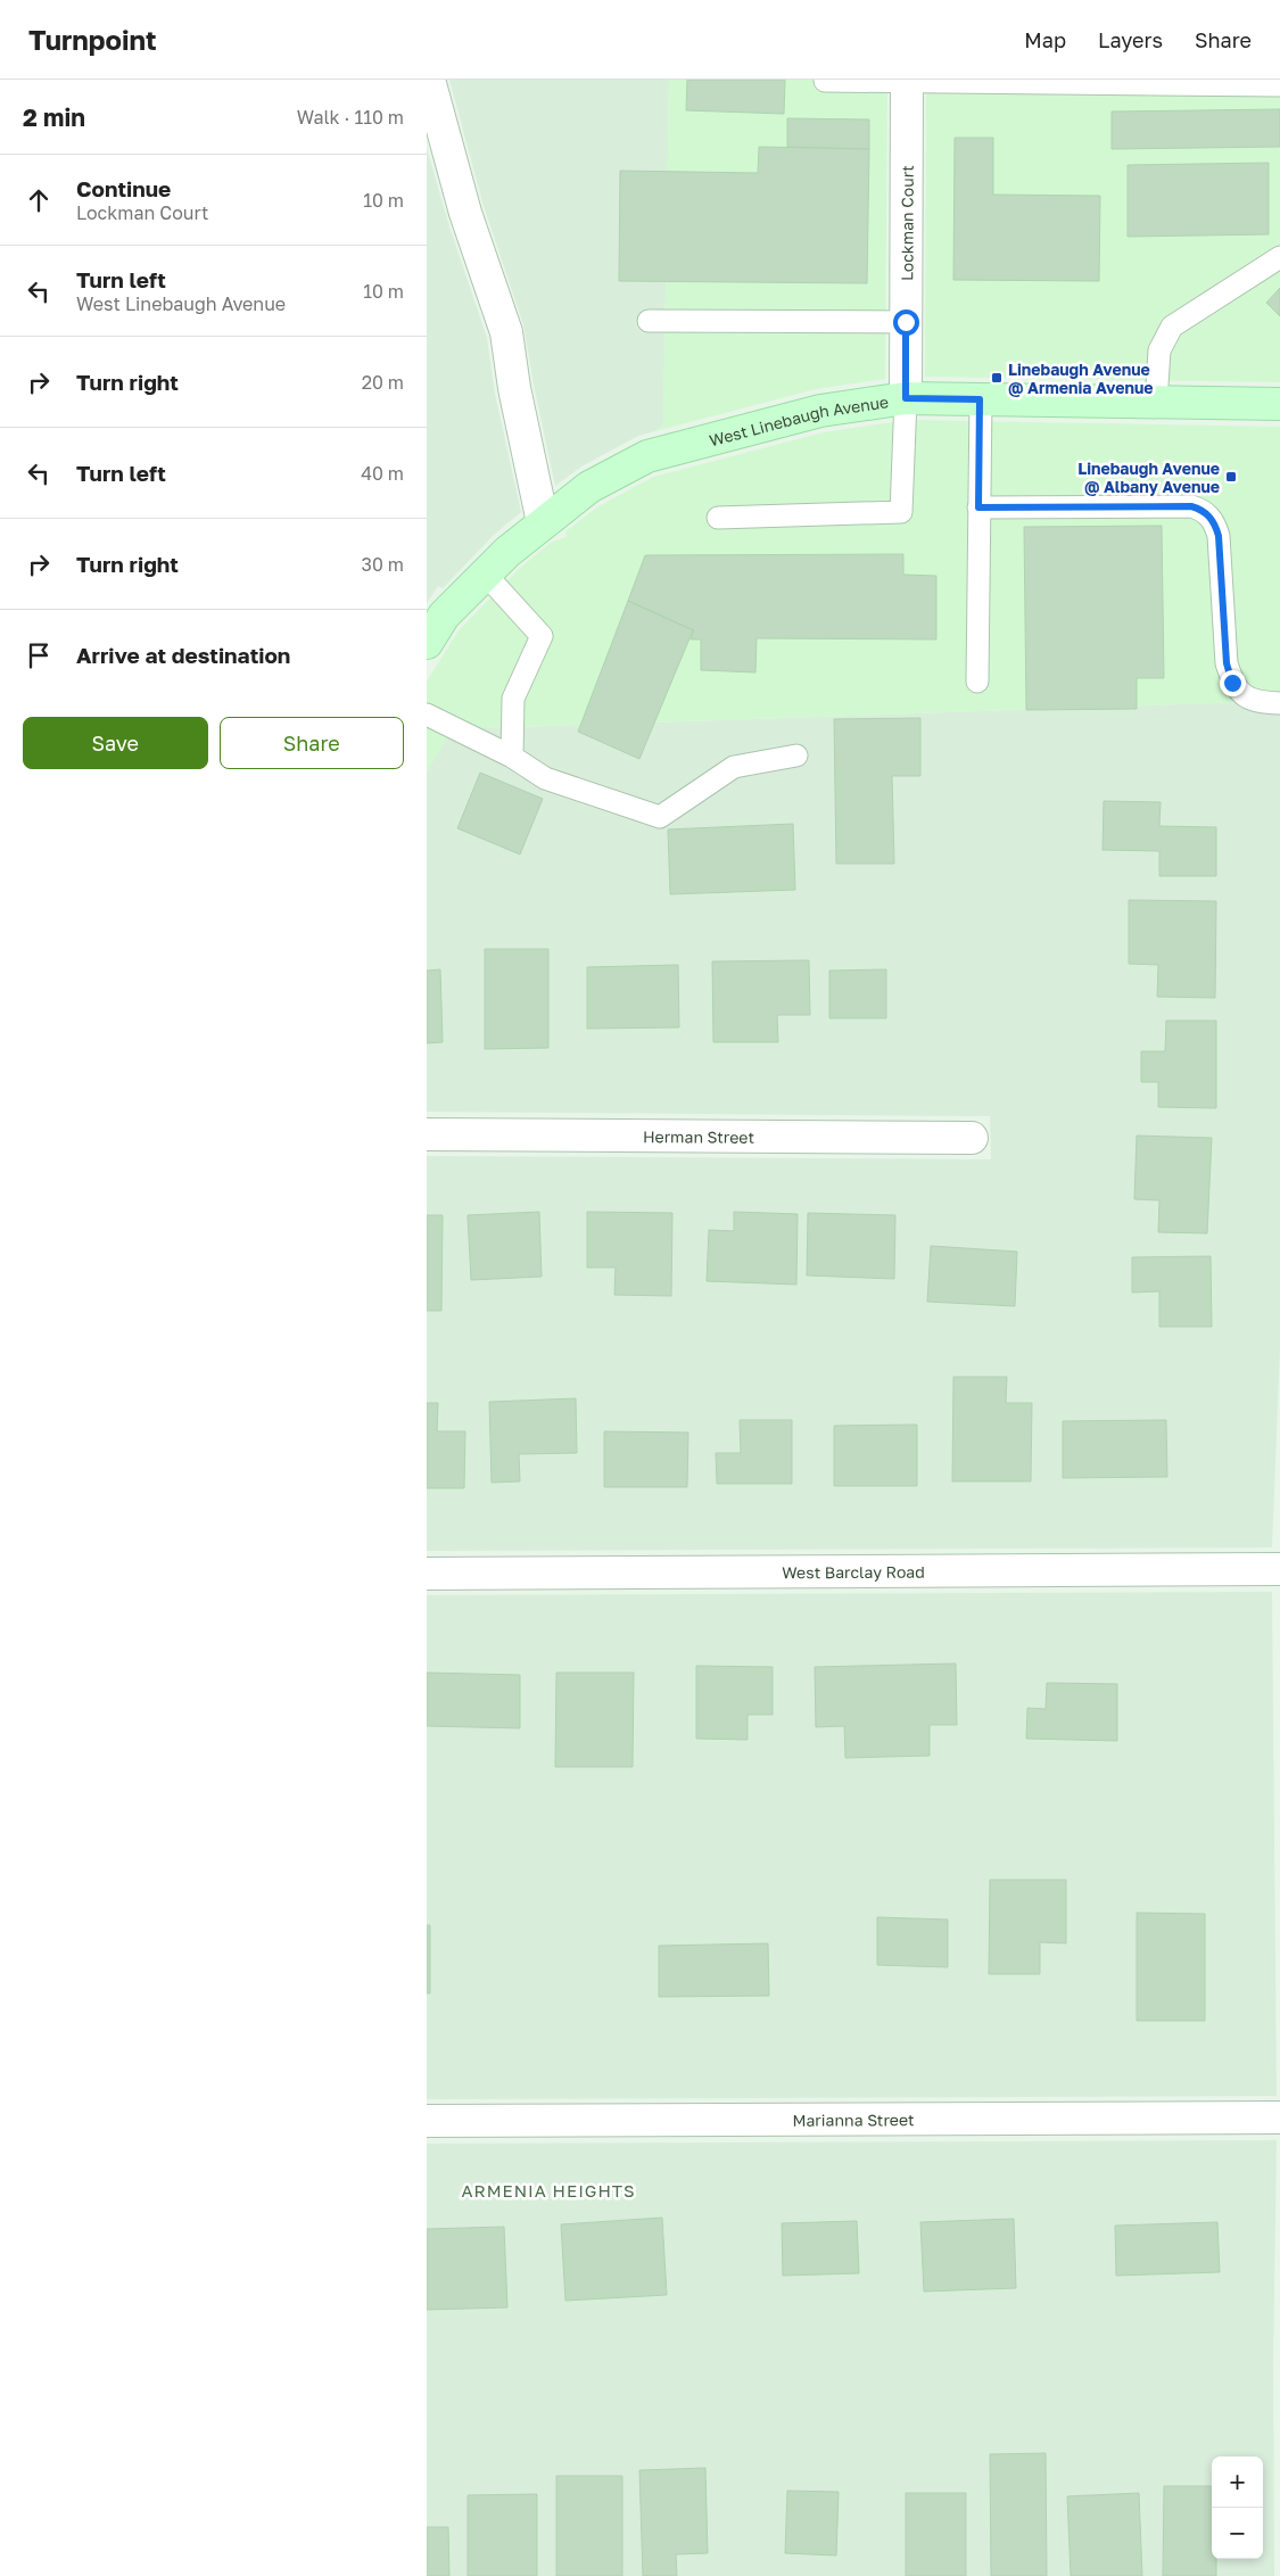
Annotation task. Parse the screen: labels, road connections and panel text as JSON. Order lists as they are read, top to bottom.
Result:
{
  "streets": {
    "main road": ["West Linebaugh Avenue"],
    "street": [
      "Lockman Court",
      "Herman Street",
      "West Barclay Road",
      "Marianna Street"
    ]
  },
  "crossings": [
    ["Lockman Court", "West Linebaugh Avenue"]
  ],
  "districts": ["ARMENIA HEIGHTS"],
  "places": {
    "transit": ["Linebaugh Avenue @ Armenia Avenue", "Linebaugh Avenue @ Albany Avenue"]
  },
  "page": {
    "header": "Turnpoint",
    "nav": ["Map", "Layers", "Share"],
    "heading": ["2 min", "Walk · 110 m"],
    "list": [
      ["Continue", "Lockman Court", "10 m"],
      ["Turn left", "West Linebaugh Avenue", "10 m"],
      ["Turn right", "20 m"],
      ["Turn left", "40 m"],
      ["Turn right", "30 m"],
      "Arrive at destination"
    ],
    "buttons": ["Save", "Share"],
    "map_buttons": ["+", "−"]
  }
}
